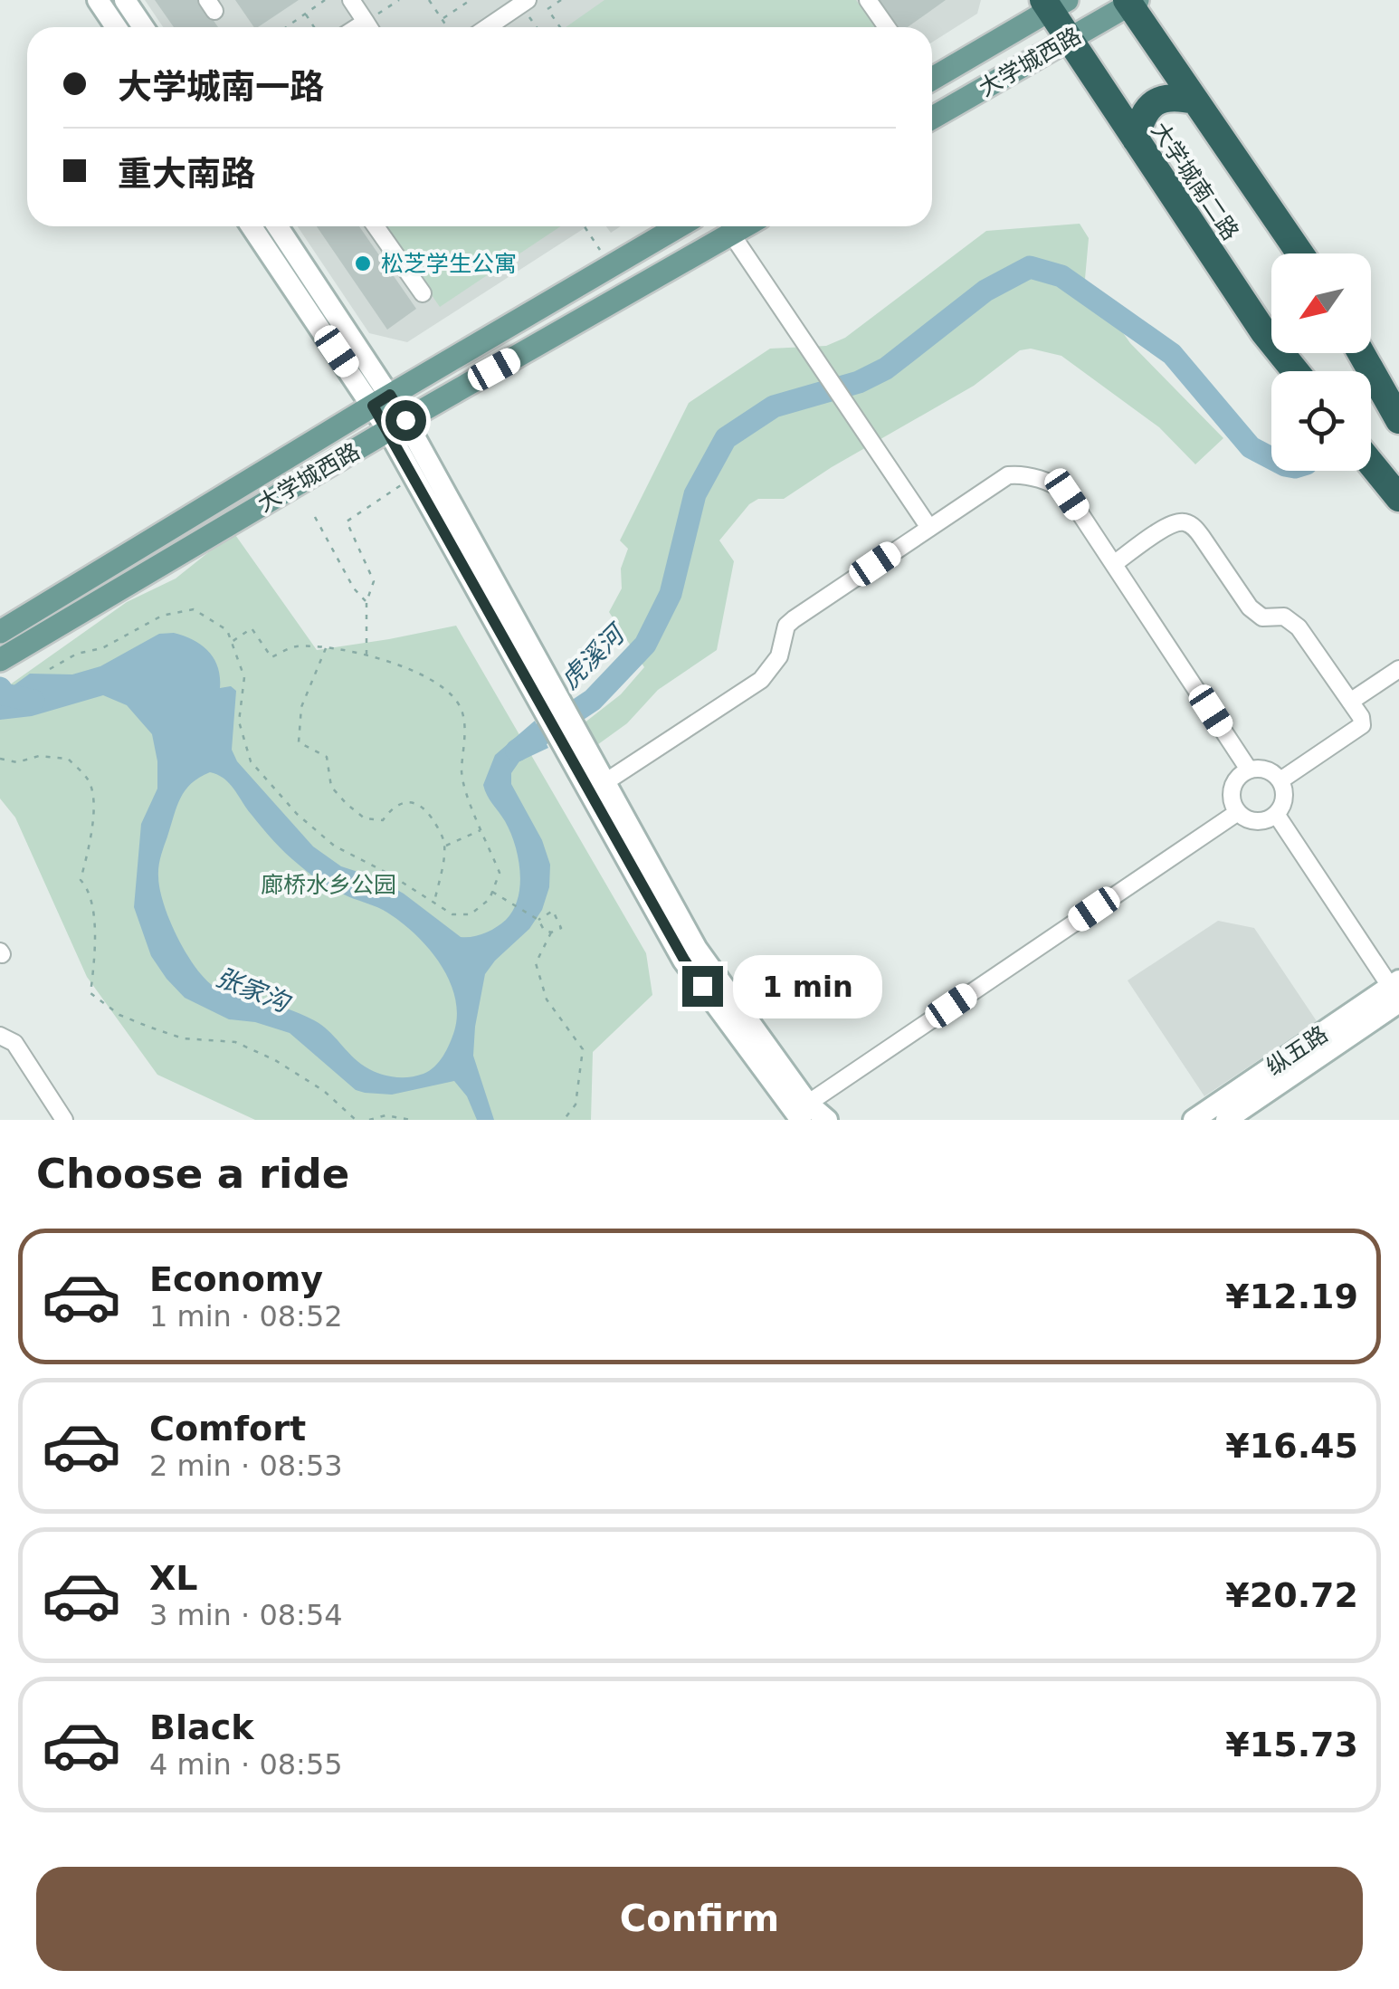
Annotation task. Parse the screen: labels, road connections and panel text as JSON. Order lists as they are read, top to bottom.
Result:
{
  "streets": {
    "highway": ["大学城南二路"],
    "main road": ["大学城西路", "纵五路"]
  },
  "crossings": [
    ["大学城西路", "大学城南二路"]
  ],
  "water": ["虎溪河", "张家沟"],
  "parks": ["廊桥水乡公园"],
  "places": ["松芝学生公寓"],
  "north": "bottom left",
  "page": {
    "banner": ["大学城南一路", "重大南路"],
    "bubble": "1 min",
    "heading": "Choose a ride",
    "list": [
      {
        "name": "Economy",
        "note": "1 min · 08:52",
        "value": "¥12.19"
      },
      {
        "name": "Comfort",
        "note": "2 min · 08:53",
        "value": "¥16.45"
      },
      {
        "name": "XL",
        "note": "3 min · 08:54",
        "value": "¥20.72"
      },
      {
        "name": "Black",
        "note": "4 min · 08:55",
        "value": "¥15.73"
      }
    ],
    "buttons": "Confirm"
  }
}
